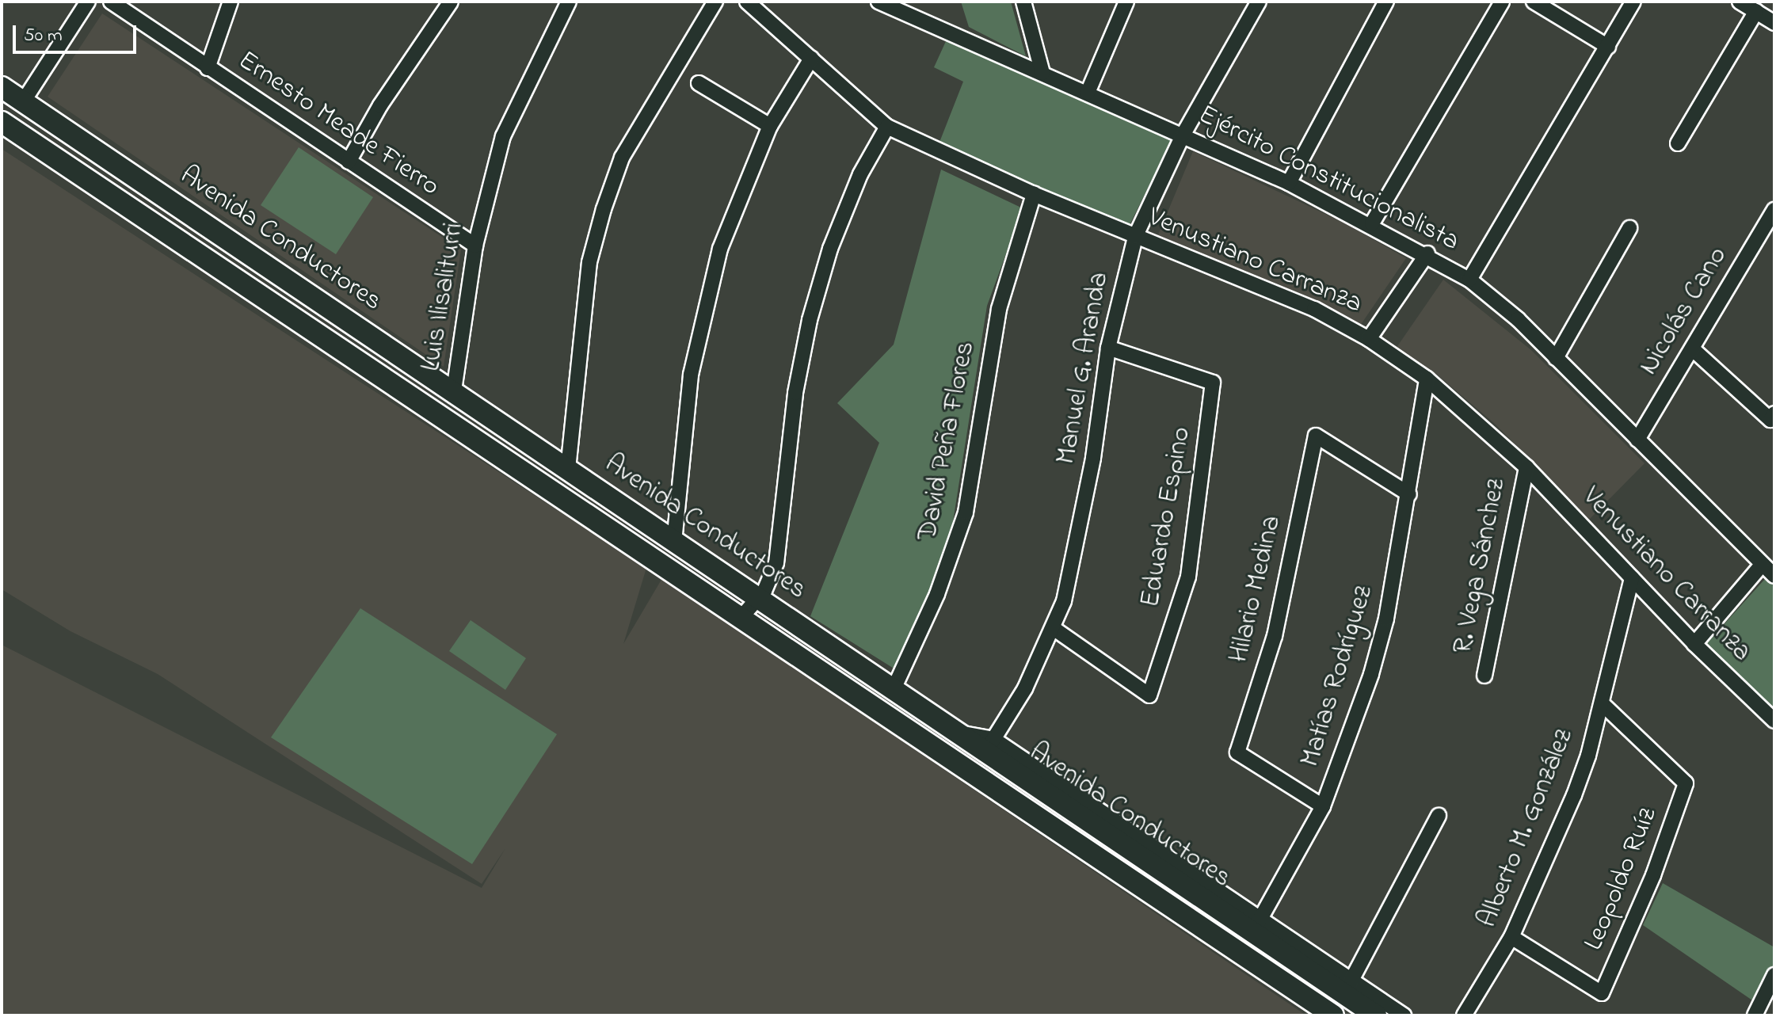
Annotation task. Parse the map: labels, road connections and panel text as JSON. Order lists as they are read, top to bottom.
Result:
{
  "streets": {
    "main road": ["Avenida Conductores"],
    "street": [
      "Ernesto Meade Fierro",
      "Ejército Constitucionalista",
      "Venustiano Carranza",
      "Luis Ilisaliturri",
      "Nicolás Cano",
      "Manuel G. Aranda",
      "David Peña Flores",
      "Eduardo Espino",
      "R. Vega Sánchez",
      "Hilario Medina",
      "Matías Rodríguez",
      "Alberto M. González",
      "Leopoldo Ruíz"
    ]
  },
  "crossings": [
    ["Ernesto Meade Fierro", "Luis Ilisaliturri"],
    ["Ejército Constitucionalista", "Nicolás Cano"],
    ["Ejército Constitucionalista", "Manuel G. Aranda"],
    ["Avenida Conductores", "Luis Ilisaliturri"],
    ["Avenida Conductores", "Manuel G. Aranda"],
    ["Avenida Conductores", "David Peña Flores"],
    ["Avenida Conductores", "Matías Rodríguez"],
    ["Venustiano Carranza", "Manuel G. Aranda"],
    ["Venustiano Carranza", "David Peña Flores"],
    ["Venustiano Carranza", "R. Vega Sánchez"],
    ["Venustiano Carranza", "Matías Rodríguez"],
    ["Venustiano Carranza", "Alberto M. González"],
    ["Manuel G. Aranda", "Eduardo Espino"],
    ["Hilario Medina", "Matías Rodríguez"],
    ["Alberto M. González", "Leopoldo Ruíz"]
  ],
  "scale_bar": "50 m"
}
